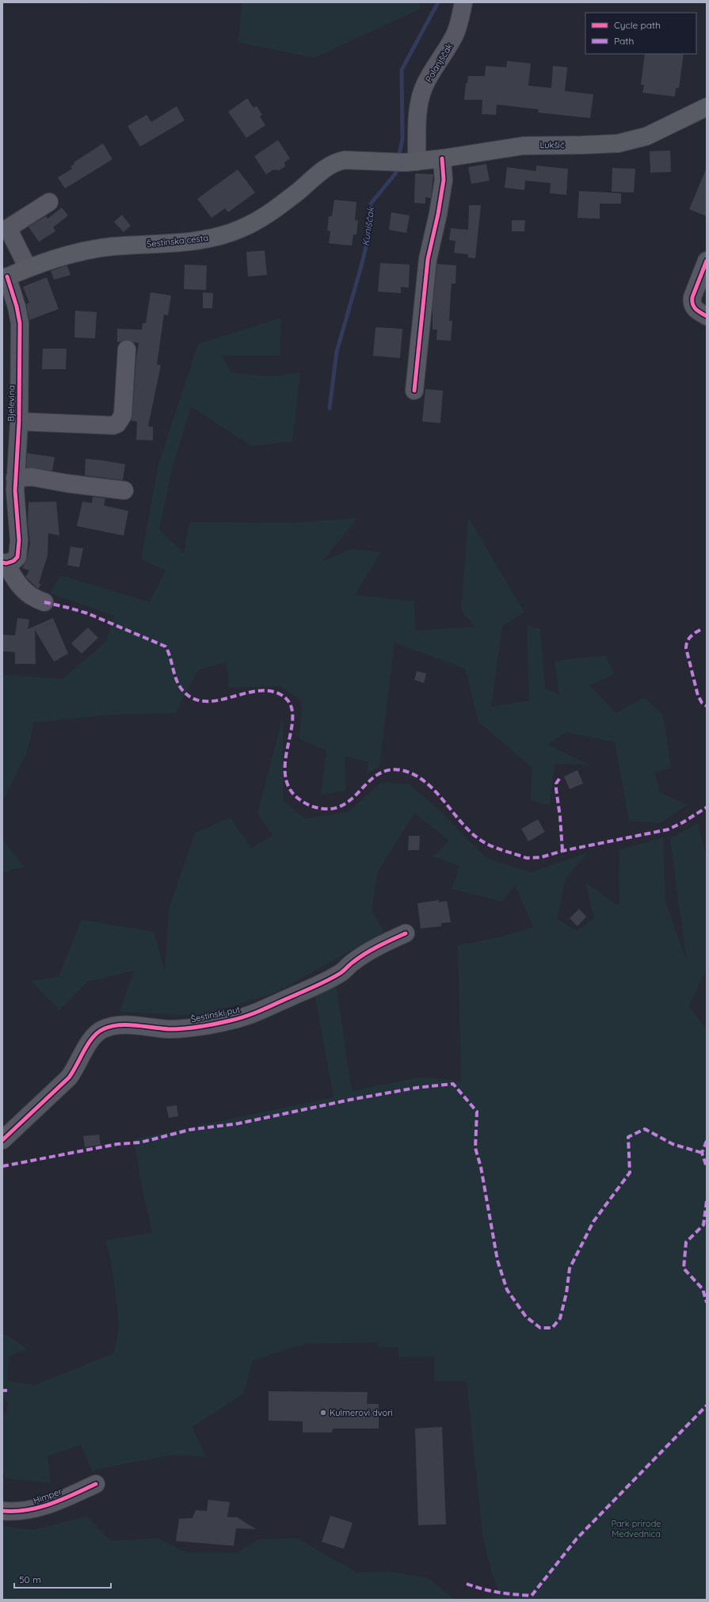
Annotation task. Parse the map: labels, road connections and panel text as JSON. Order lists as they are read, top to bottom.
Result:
{
  "streets": {
    "main road": ["Lukšić", "Šestinska cesta"],
    "street": [
      "Polanjščak",
      "Bjelevina",
      "Šestinski put",
      "Himper"
    ]
  },
  "crossings": [
    ["Polanjščak", "Lukšić"],
    ["Polanjščak", "Šestinska cesta"],
    ["Lukšić", "Šestinska cesta"],
    ["Šestinska cesta", "Bjelevina"]
  ],
  "water": ["Kuniščak"],
  "parks": ["Park prirode Medvednica"],
  "places": ["Kulmerovi dvori"],
  "legend": ["Cycle path", "Path"],
  "scale_bar": "50 m"
}
